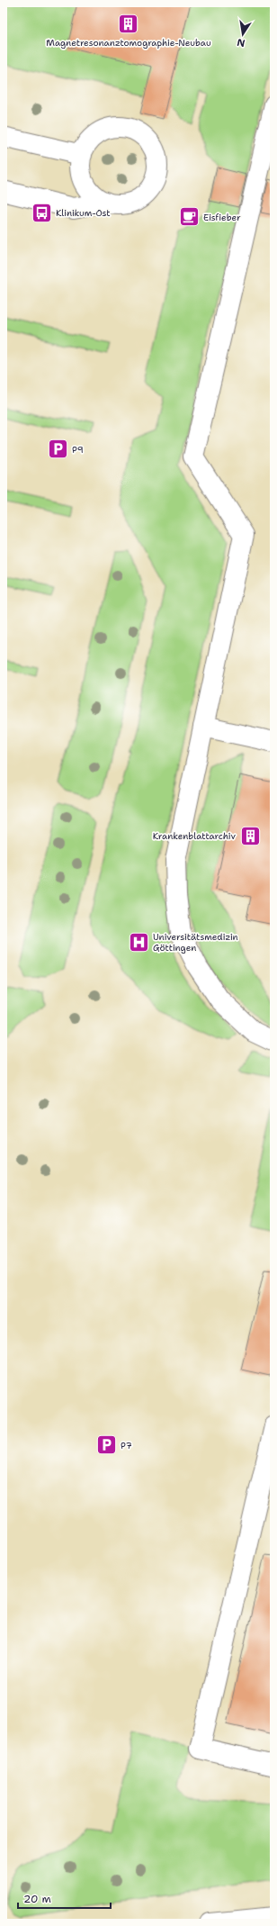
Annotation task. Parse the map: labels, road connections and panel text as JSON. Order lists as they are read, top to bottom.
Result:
{
  "places": {
    "building": ["Magnetresonanztomographie-Neubau", "Krankenblattarchiv"],
    "bus stop": ["Klinikum-Ost"],
    "cafe": ["Eisfieber"],
    "parking": ["P9", "P7"],
    "hospital": ["Universitätsmedizin Göttingen"]
  },
  "scale_bar": "20 m",
  "north": "bottom"
}
